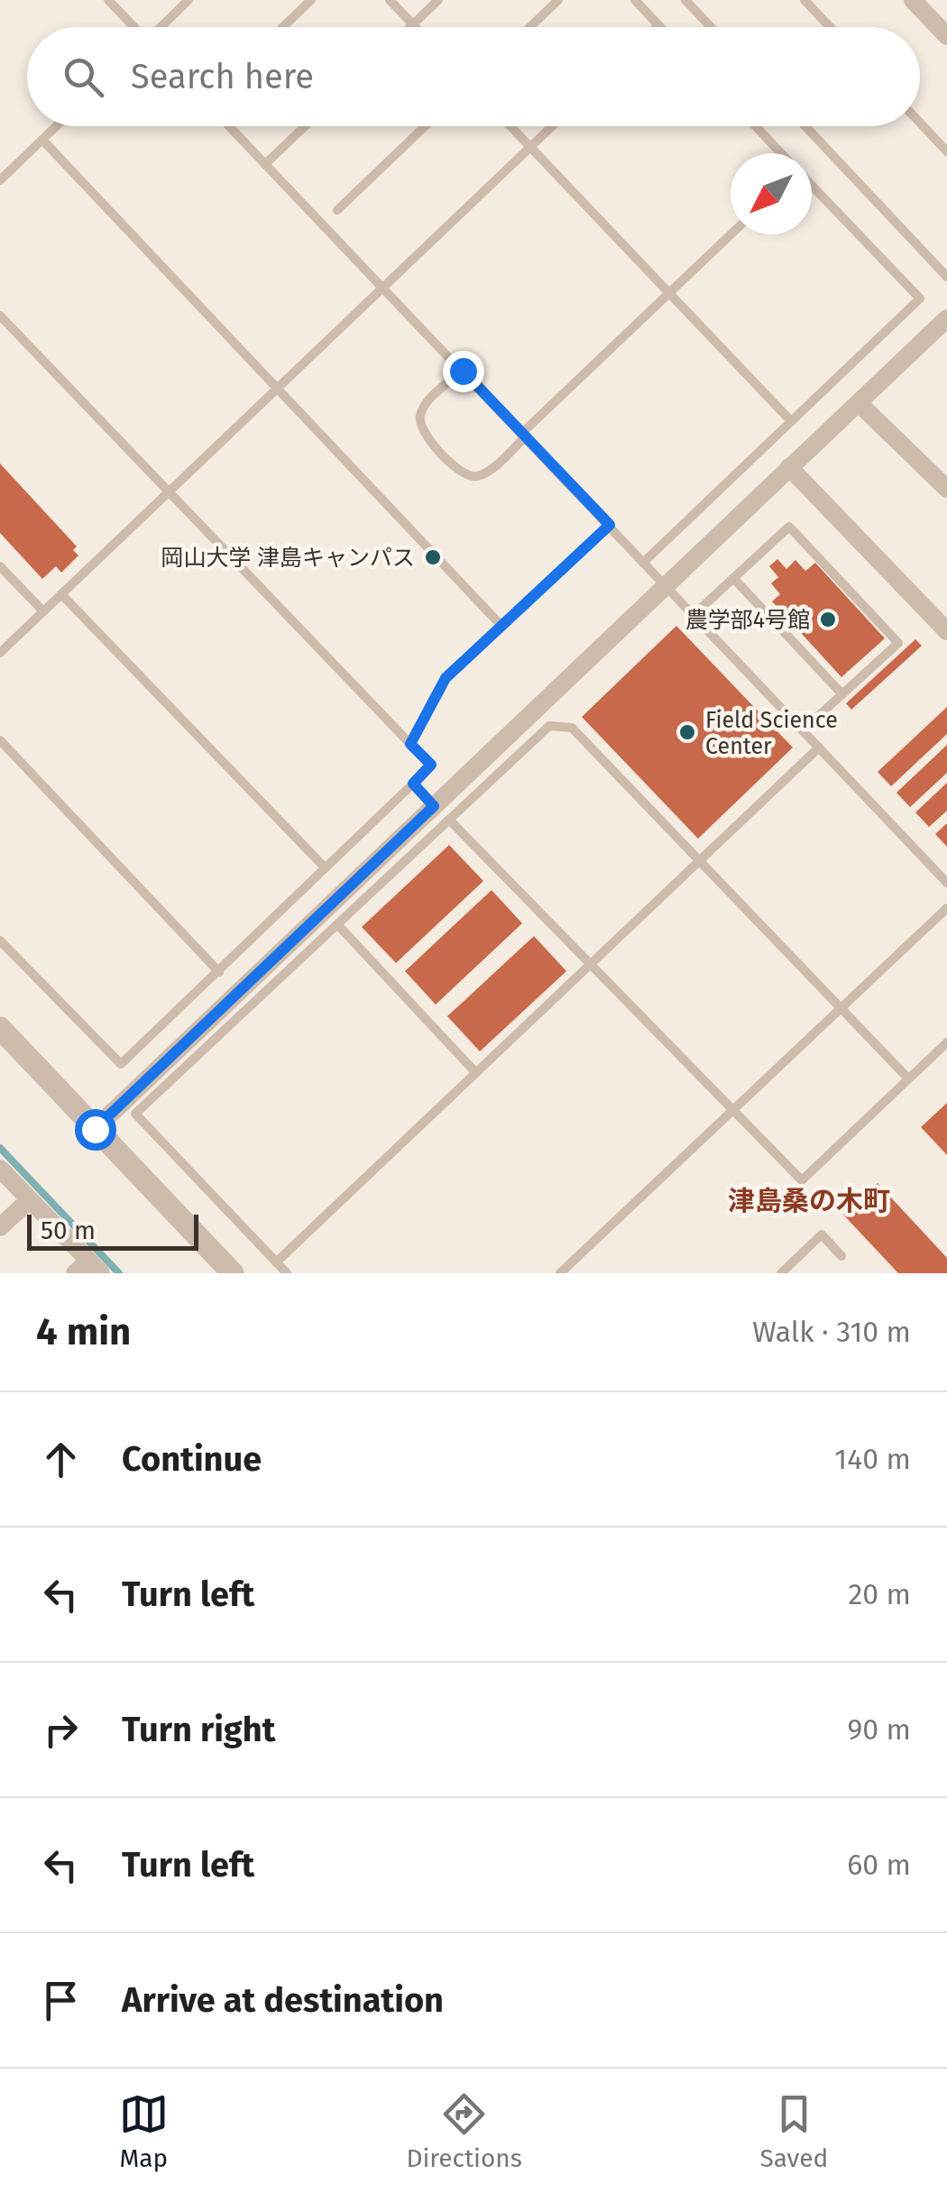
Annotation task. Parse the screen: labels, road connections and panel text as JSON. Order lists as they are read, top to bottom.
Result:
{
  "districts": ["津島桑の木町"],
  "places": ["岡山大学 津島キャンパス", "農学部4号館", "Field Science Center"],
  "scale_bar": "50 m",
  "north": "bottom left",
  "page": {
    "search": "Search here",
    "scale": "50 m",
    "heading": ["4 min", "Walk · 310 m"],
    "list": [
      ["Continue", "140 m"],
      ["Turn left", "20 m"],
      ["Turn right", "90 m"],
      ["Turn left", "60 m"],
      "Arrive at destination"
    ],
    "nav": ["Map", "Directions", "Saved"]
  }
}
